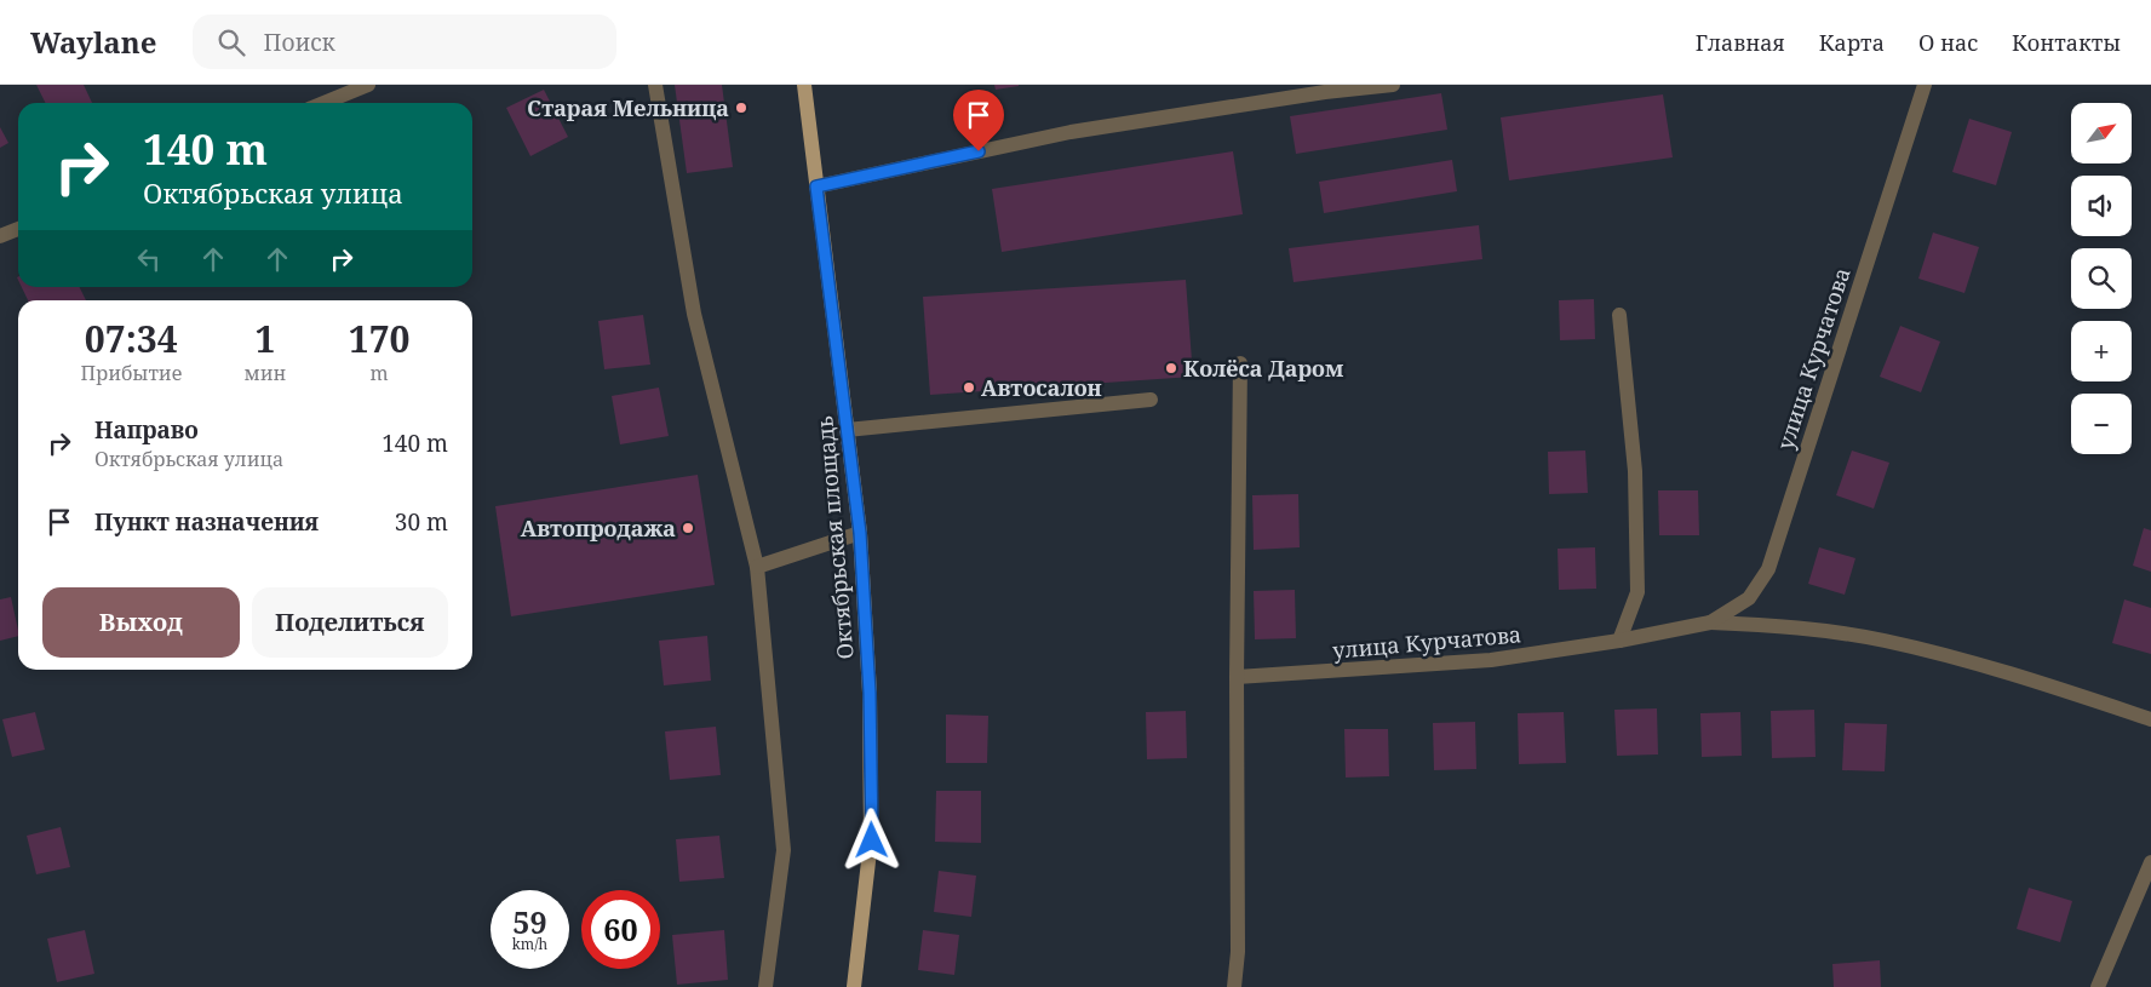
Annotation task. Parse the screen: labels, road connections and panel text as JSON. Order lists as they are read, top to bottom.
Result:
{
  "streets": {
    "main road": ["Октябрьская площадь"],
    "street": ["улица Курчатова"]
  },
  "places": [
    "Старая Мельница",
    "Колёса Даром",
    "Автосалон",
    "Автопродажа"
  ],
  "north": "top right",
  "page": {
    "header": "Waylane",
    "search": "Поиск",
    "nav": [
      "Главная",
      "Карта",
      "О нас",
      "Контакты"
    ],
    "map_buttons": ["+", "−"],
    "turn": ["140 m", "Октябрьская улица"],
    "eta": [
      "07:34",
      "Прибытие",
      "1",
      "мин",
      "170",
      "m"
    ],
    "list": [
      {
        "name": "Направо",
        "note": "Октябрьская улица",
        "value": "140 m"
      },
      {
        "name": "Пункт назначения",
        "value": "30 m"
      }
    ],
    "buttons": ["Выход", "Поделиться"],
    "speed": "59 km/h",
    "limit": "60"
  }
}
